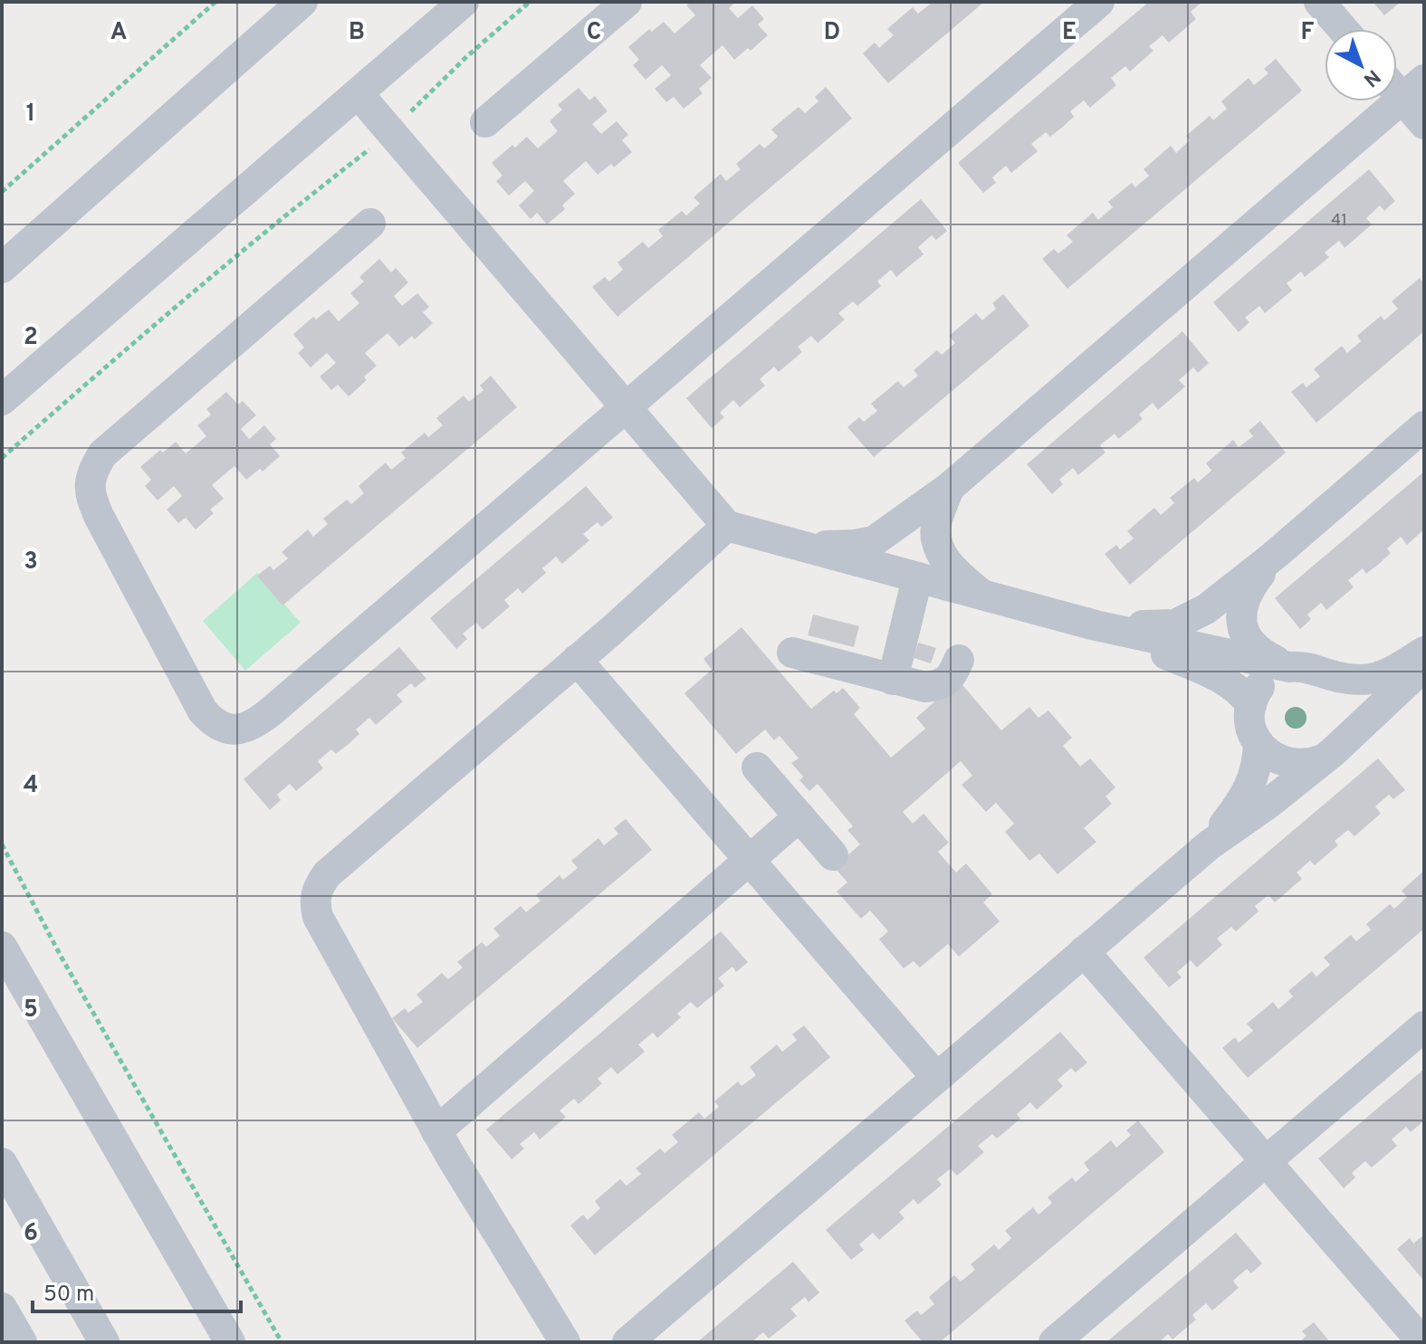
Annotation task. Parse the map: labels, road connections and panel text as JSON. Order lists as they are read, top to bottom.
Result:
{
  "house_numbers": ["41"],
  "scale_bar": "50 m",
  "north": "bottom right",
  "grid": {
    "columns": [
      "A",
      "B",
      "C",
      "D",
      "E",
      "F"
    ],
    "rows": [
      "1",
      "2",
      "3",
      "4",
      "5",
      "6"
    ]
  }
}
